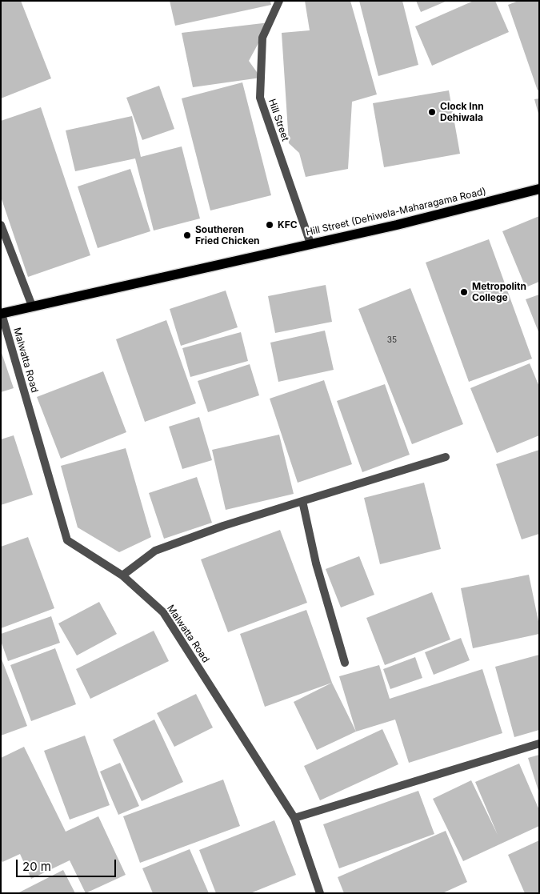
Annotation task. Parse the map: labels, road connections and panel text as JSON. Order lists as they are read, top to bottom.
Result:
{
  "streets": {
    "main road": ["Hill Street (Dehiwela-Maharagama Road)"],
    "street": ["Hill Street", "Malwatta Road"]
  },
  "crossings": [
    ["Hill Street", "Hill Street (Dehiwela-Maharagama Road)"],
    ["Hill Street (Dehiwela-Maharagama Road)", "Malwatta Road"]
  ],
  "places": [
    "Clock Inn Dehiwala",
    "KFC",
    "Southeren Fried Chicken",
    "Metropolitn College"
  ],
  "house_numbers": ["35"],
  "scale_bar": "20 m"
}
